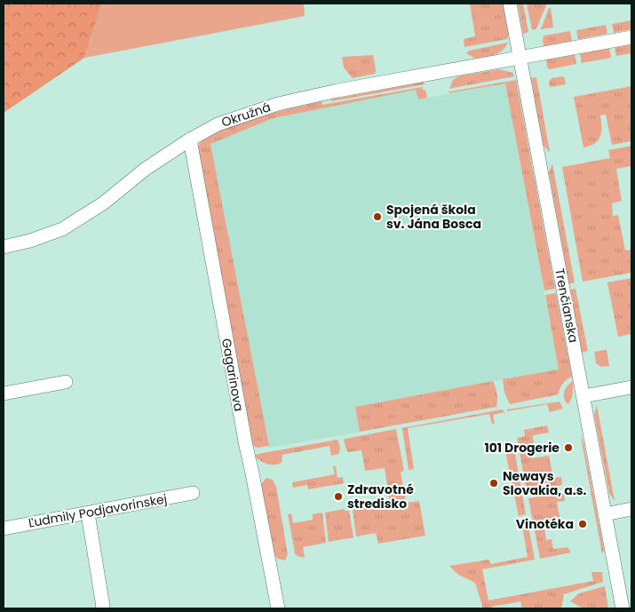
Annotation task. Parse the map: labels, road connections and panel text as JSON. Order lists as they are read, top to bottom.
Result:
{
  "streets": {
    "street": [
      "Okružná",
      "Trenčianska",
      "Gagarinova",
      "Ľudmily Podjavorinskej"
    ]
  },
  "crossings": [
    ["Okružná", "Trenčianska"],
    ["Okružná", "Gagarinova"]
  ],
  "places": [
    "Spojená škola sv. Jána Bosca",
    "101 Drogerie",
    "Neways Slovakia, a.s.",
    "Zdravotné stredisko",
    "Vinotéka"
  ]
}
